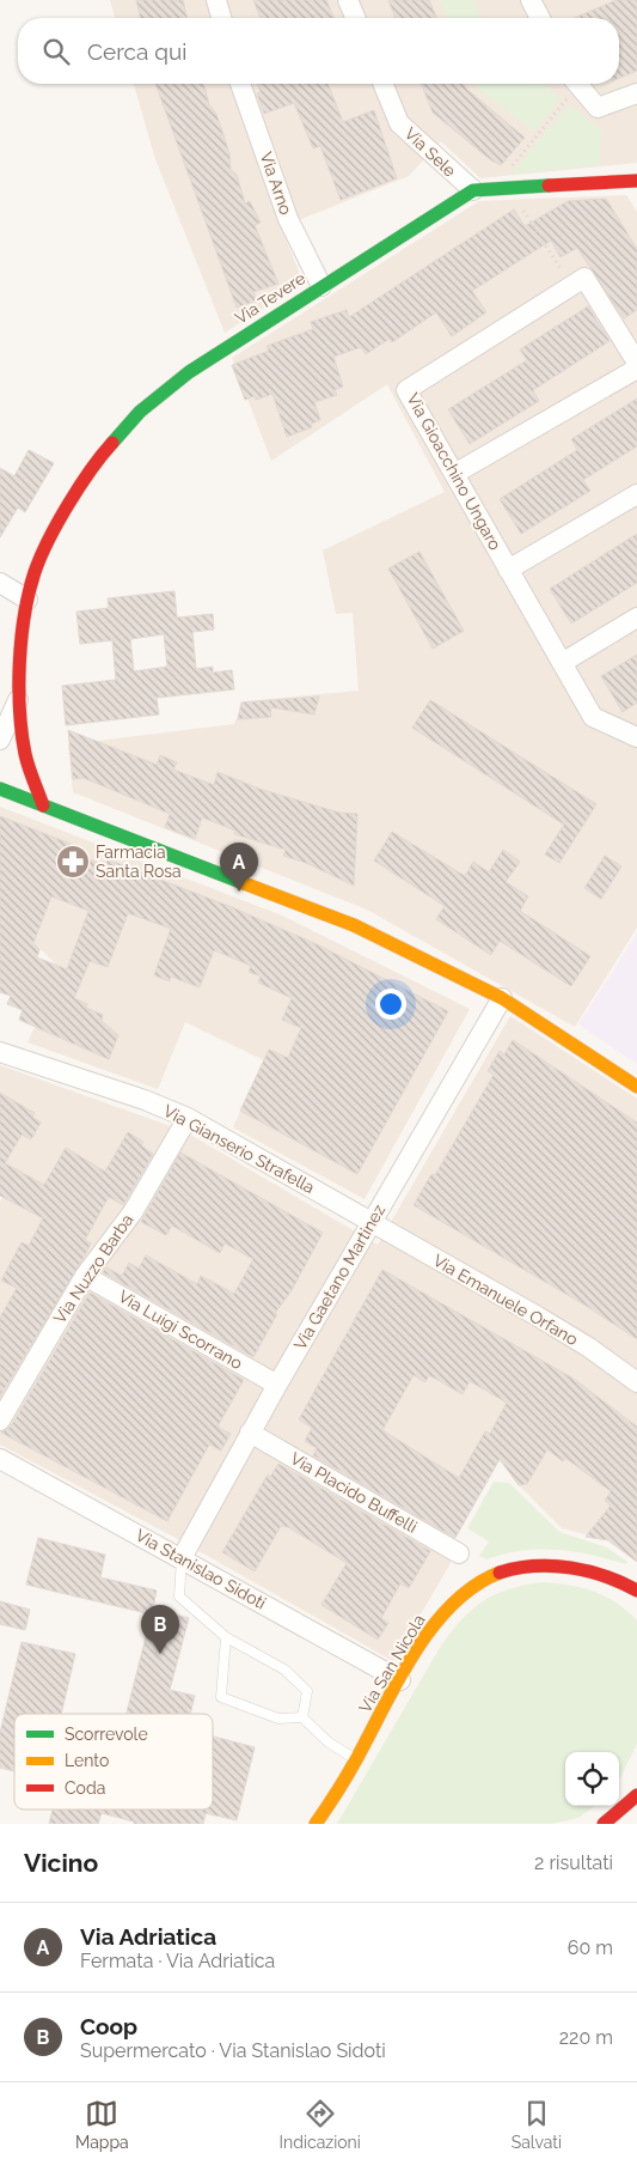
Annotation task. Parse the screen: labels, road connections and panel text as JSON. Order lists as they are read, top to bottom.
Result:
{
  "streets": {
    "main road": ["Via Tevere", "Via San Nicola"],
    "street": [
      "Via Sele",
      "Via Arno",
      "Via Gioacchino Ungaro",
      "Via Gianserio Strafella",
      "Via Nuzzo Barba",
      "Via Gaetano Martinez",
      "Via Emanuele Orfano",
      "Via Luigi Scorrano",
      "Via Placido Buffelli",
      "Via Stanislao Sidoti"
    ]
  },
  "crossings": [
    ["Via Sele", "Via Tevere"],
    ["Via Arno", "Via Tevere"],
    ["Via Gianserio Strafella", "Via Nuzzo Barba"],
    ["Via Gianserio Strafella", "Via Gaetano Martinez"],
    ["Via Gianserio Strafella", "Via Emanuele Orfano"],
    ["Via Nuzzo Barba", "Via Luigi Scorrano"],
    ["Via Gaetano Martinez", "Via Emanuele Orfano"],
    ["Via Gaetano Martinez", "Via Luigi Scorrano"],
    ["Via Gaetano Martinez", "Via Placido Buffelli"],
    ["Via Gaetano Martinez", "Via Stanislao Sidoti"],
    ["Via Stanislao Sidoti", "Via San Nicola"]
  ],
  "places": {
    "pharmacy": ["Farmacia Santa Rosa"]
  },
  "legend": ["Scorrevole", "Lento", "Coda"],
  "page": {
    "search": "Cerca qui",
    "pins": ["A", "B"],
    "heading": ["Vicino", "2 risultati"],
    "list": [
      {
        "mark": "A",
        "name": "Via Adriatica",
        "note": "Fermata · Via Adriatica",
        "value": "60 m"
      },
      {
        "mark": "B",
        "name": "Coop",
        "note": "Supermercato · Via Stanislao Sidoti",
        "value": "220 m"
      }
    ],
    "nav": ["Mappa", "Indicazioni", "Salvati"]
  }
}
